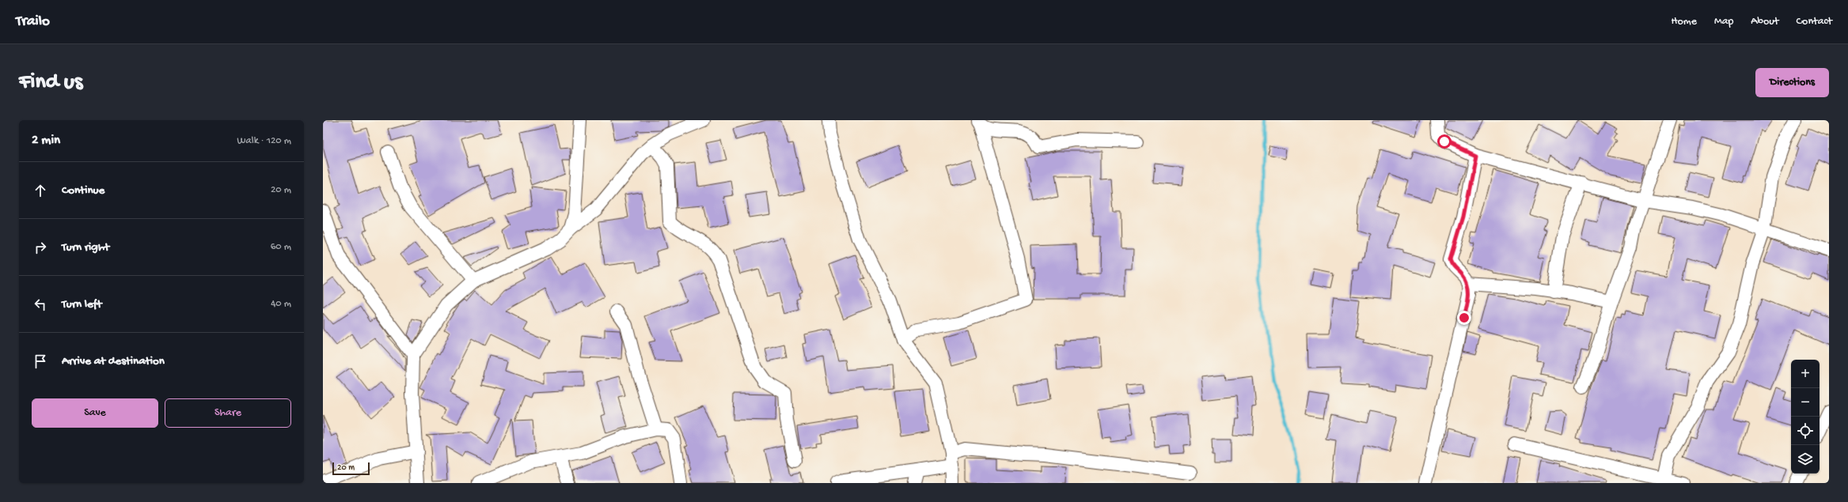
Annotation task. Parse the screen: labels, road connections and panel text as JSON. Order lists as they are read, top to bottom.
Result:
{
  "scale_bar": "20 m",
  "page": {
    "header": "Trailo",
    "nav": [
      "Home",
      "Map",
      "About",
      "Contact"
    ],
    "buttons": [
      "Directions",
      ["Save", "Share"]
    ],
    "title": "Find us",
    "heading": ["2 min", "Walk · 120 m"],
    "list": [
      ["Continue", "20 m"],
      ["Turn right", "60 m"],
      ["Turn left", "40 m"],
      "Arrive at destination"
    ],
    "map_buttons": ["+", "−"],
    "scale": "20 m"
  }
}
